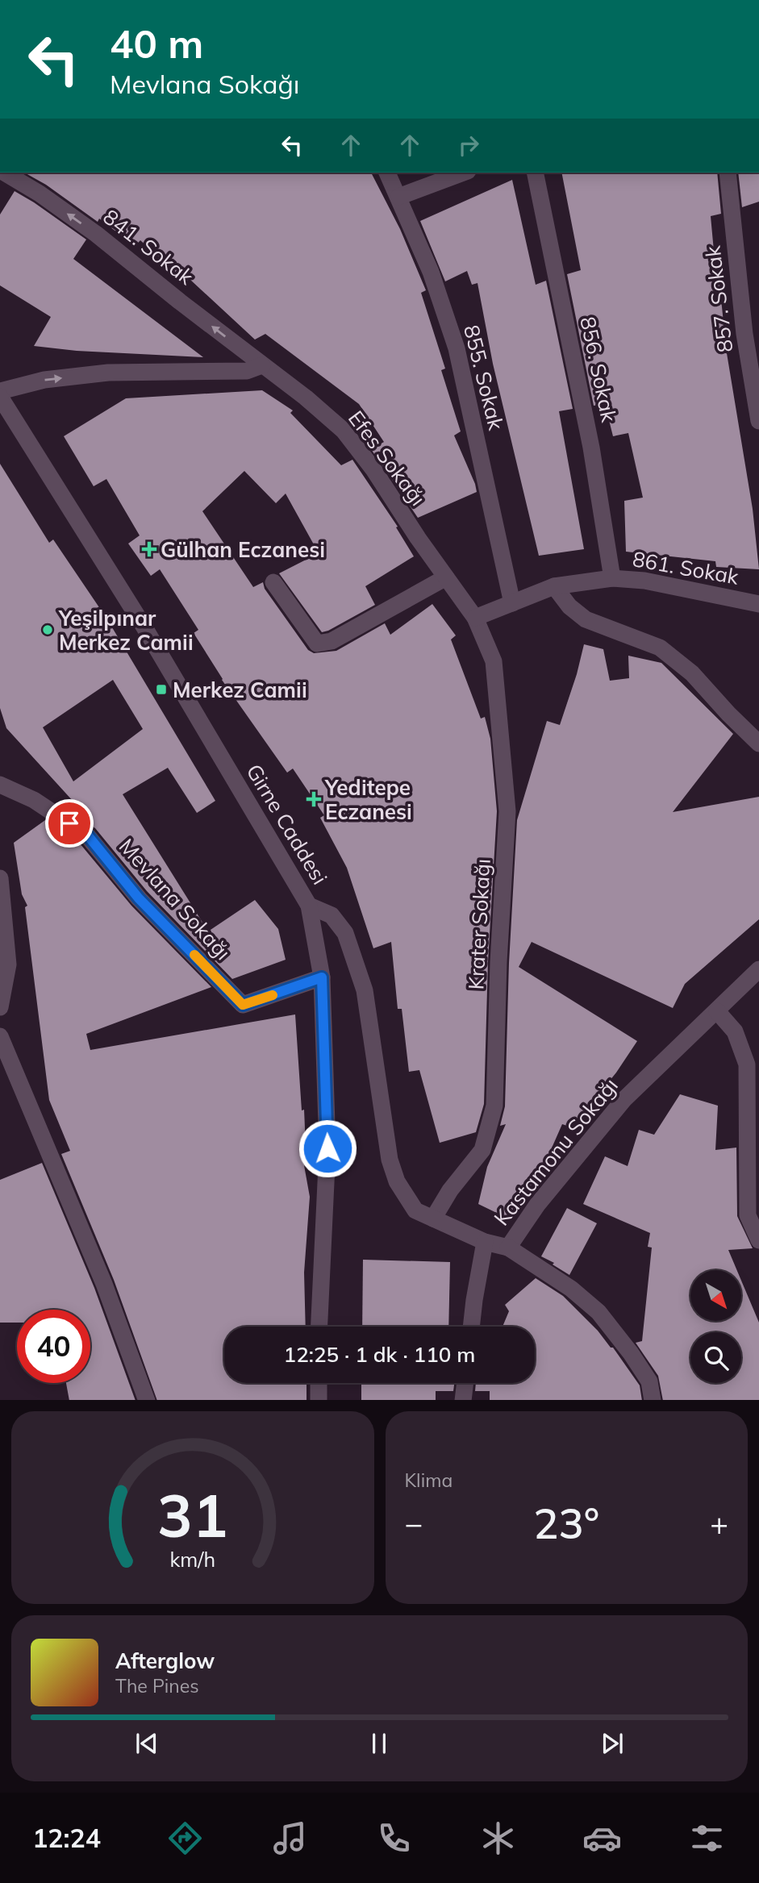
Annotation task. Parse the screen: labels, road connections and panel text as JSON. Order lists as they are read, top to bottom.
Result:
{
  "streets": {
    "street": [
      "841. Sokak",
      "857. Sokak",
      "856. Sokak",
      "855. Sokak",
      "Efes Sokağı",
      "861. Sokak",
      "Girne Caddesi",
      "Mevlana Sokağı",
      "Krater Sokağı",
      "Kastamonu Sokağı"
    ]
  },
  "crossings": [
    ["841. Sokak", "Efes Sokağı"],
    ["856. Sokak", "861. Sokak"],
    ["855. Sokak", "861. Sokak"],
    ["Efes Sokağı", "861. Sokak"],
    ["Efes Sokağı", "Krater Sokağı"],
    ["861. Sokak", "Krater Sokağı"],
    ["Girne Caddesi", "Mevlana Sokağı"],
    ["Girne Caddesi", "Kastamonu Sokağı"],
    ["Krater Sokağı", "Kastamonu Sokağı"]
  ],
  "one_way": ["841. Sokak"],
  "places": {
    "health": ["Gülhan Eczanesi", "Yeditepe Eczanesi"],
    "other": ["Yeşilpınar Merkez Camii"],
    "transit": ["Merkez Camii"]
  },
  "north": "bottom right",
  "page": {
    "turn": ["40 m", "Mevlana Sokağı"],
    "limit": "40",
    "trip": "12:25 · 1 dk · 110 m",
    "tile": "Klima",
    "heat": ["−", "23°", "+"],
    "song": ["Afterglow", "The Pines"],
    "tabs": "12:24",
    "gauge": ["31", "km/h"]
  }
}
